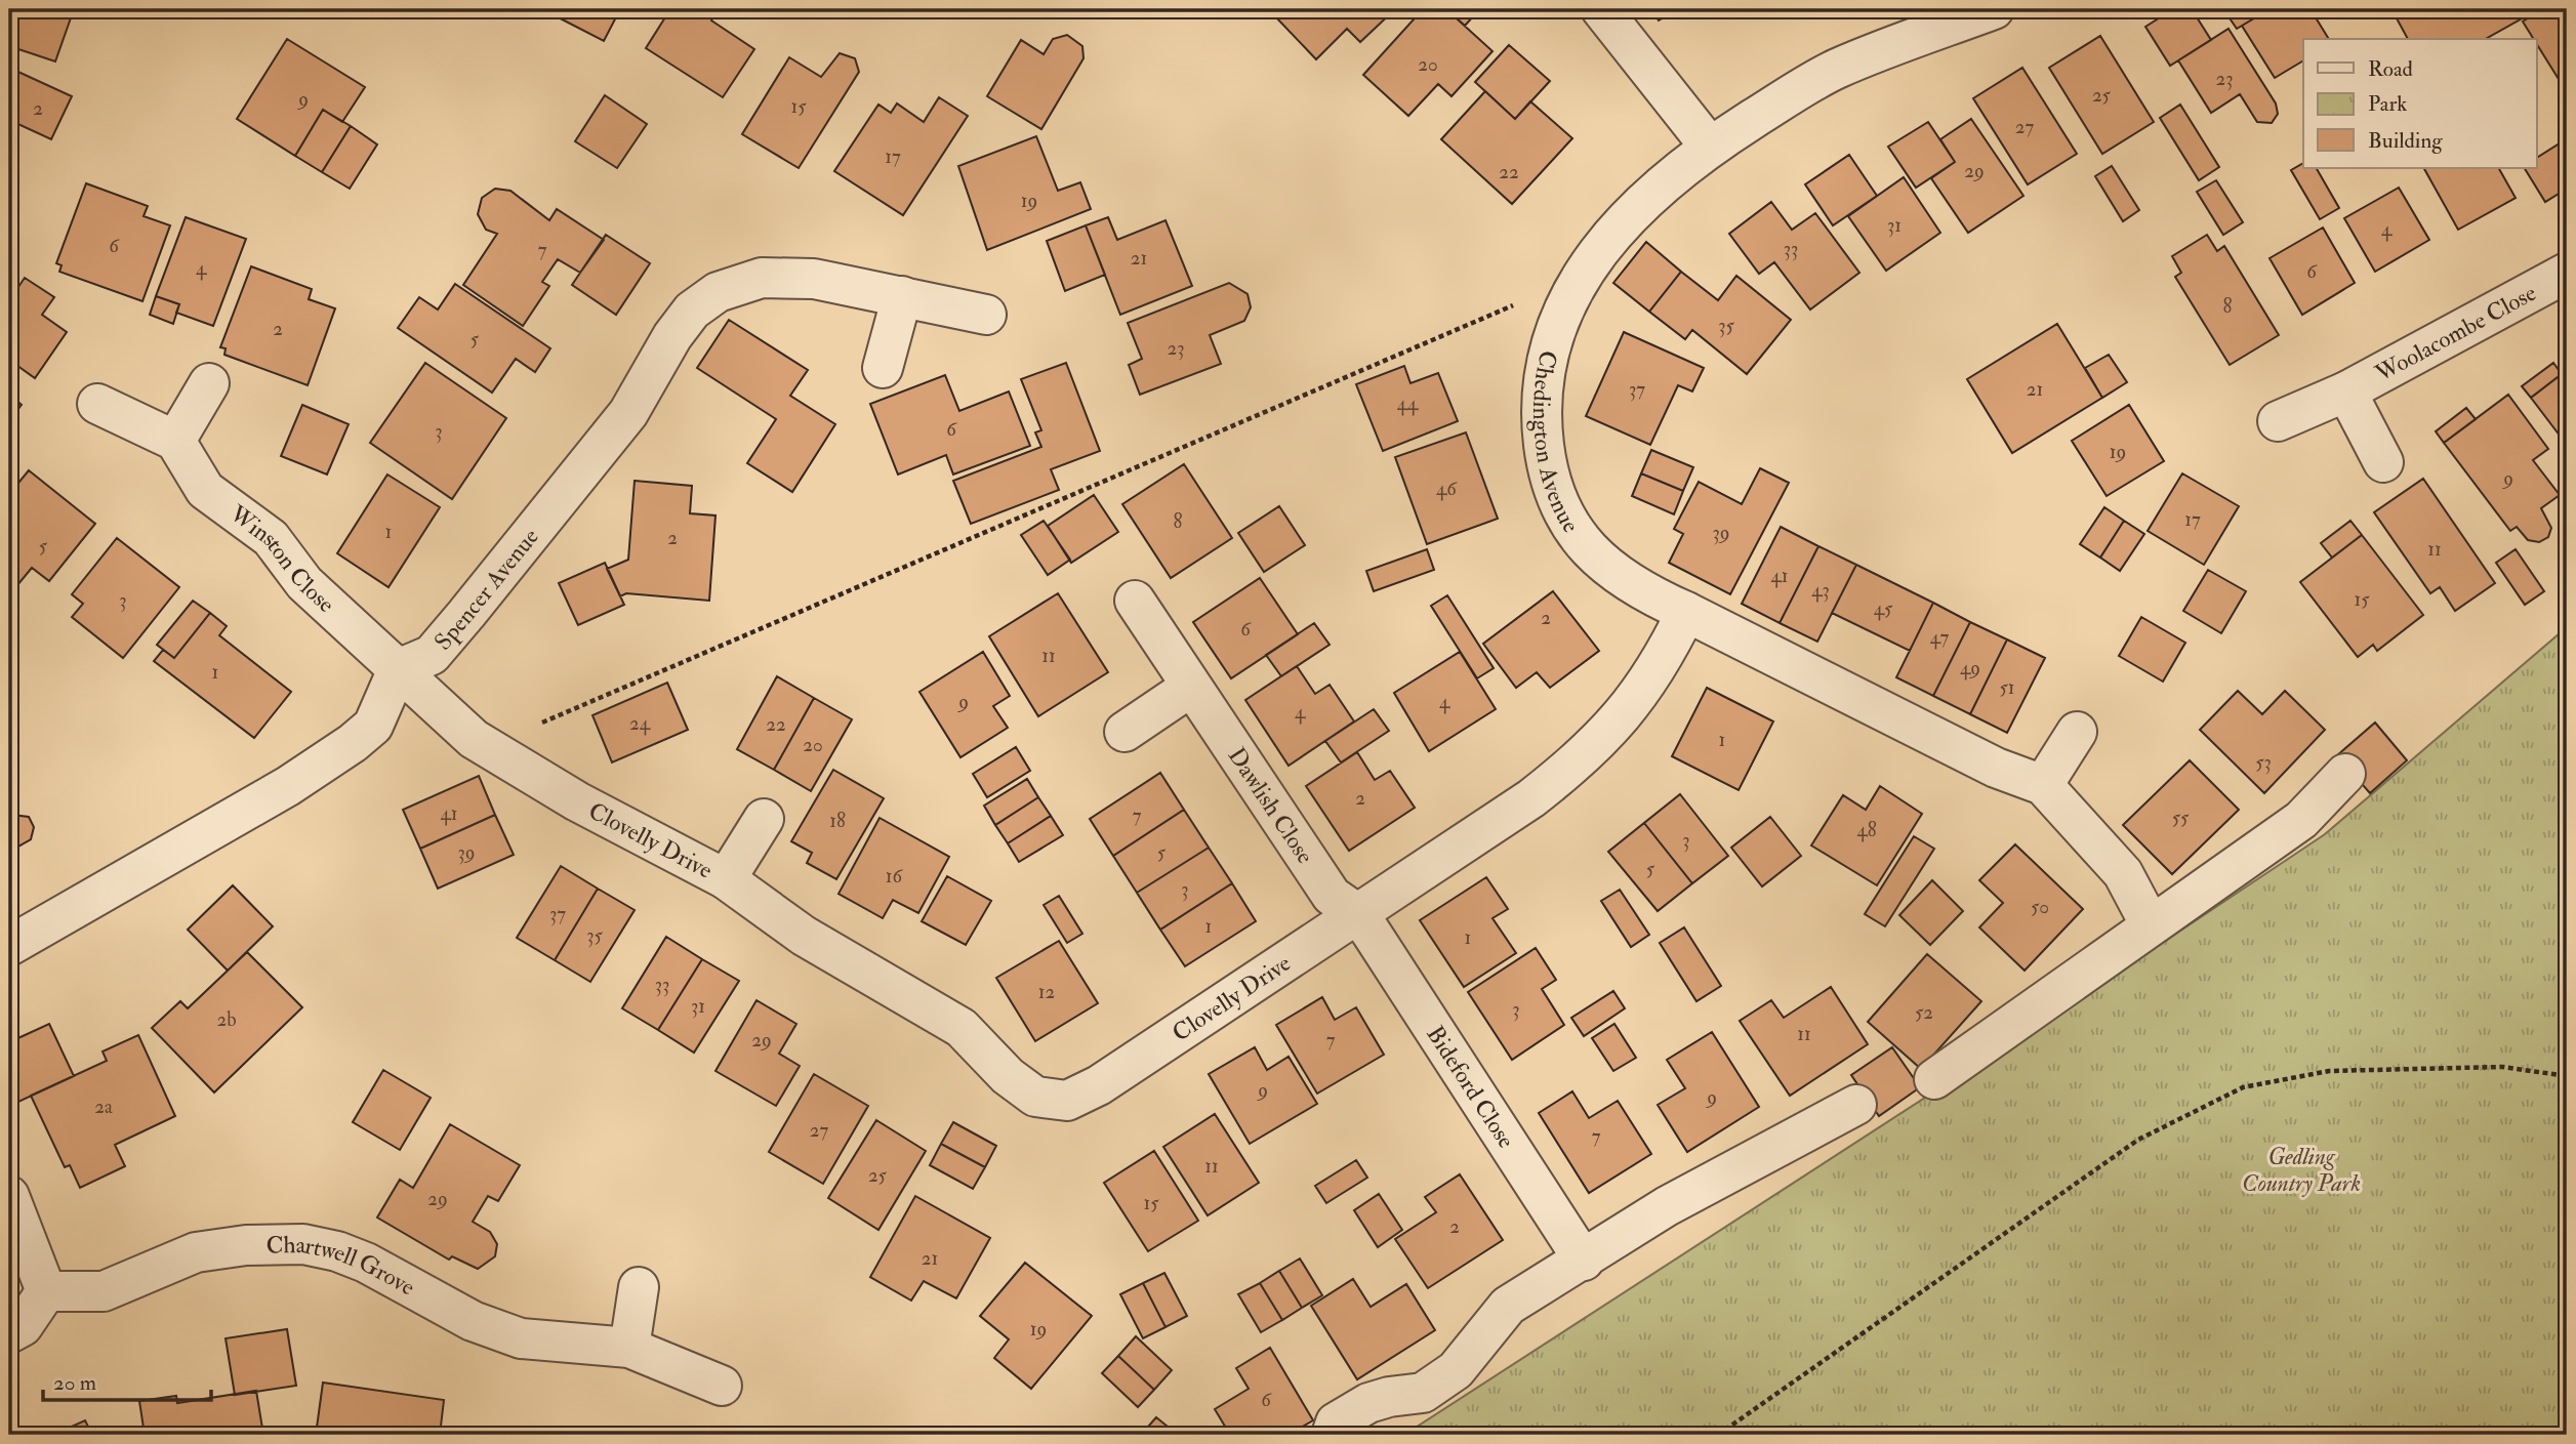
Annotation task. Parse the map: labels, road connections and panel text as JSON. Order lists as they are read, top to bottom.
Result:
{
  "streets": {
    "street": [
      "Woolacombe Close",
      "Chedington Avenue",
      "Winston Close",
      "Spencer Avenue",
      "Dawlish Close",
      "Clovelly Drive",
      "Bideford Close",
      "Chartwell Grove"
    ]
  },
  "crossings": [
    ["Chedington Avenue", "Clovelly Drive"],
    ["Winston Close", "Spencer Avenue"],
    ["Winston Close", "Clovelly Drive"],
    ["Dawlish Close", "Clovelly Drive"],
    ["Dawlish Close", "Bideford Close"],
    ["Clovelly Drive", "Bideford Close"]
  ],
  "parks": ["Gedling Country Park"],
  "house_numbers": [
    "20",
    "23",
    "25",
    "9",
    "15",
    "2",
    "27",
    "17",
    "29",
    "22",
    "19",
    "31",
    "4",
    "6",
    "33",
    "7",
    "21",
    "4",
    "6",
    "8",
    "35",
    "2",
    "5",
    "23",
    "37",
    "21",
    "44",
    "6",
    "3",
    "19",
    "9",
    "46",
    "17",
    "8",
    "1",
    "39",
    "2",
    "5",
    "11",
    "41",
    "43",
    "15",
    "3",
    "45",
    "2",
    "6",
    "47",
    "11",
    "49",
    "1",
    "51",
    "9",
    "4",
    "4",
    "24",
    "22",
    "1",
    "20",
    "53",
    "2",
    "41",
    "7",
    "55",
    "18",
    "48",
    "3",
    "39",
    "5",
    "5",
    "16",
    "3",
    "50",
    "37",
    "1",
    "35",
    "1",
    "33",
    "12",
    "31",
    "3",
    "52",
    "2b",
    "11",
    "29",
    "7",
    "9",
    "9",
    "2a",
    "27",
    "7",
    "11",
    "25",
    "29",
    "15",
    "2",
    "21",
    "19",
    "6"
  ],
  "legend": ["Road", "Park", "Building"],
  "scale_bar": "20 m"
}
